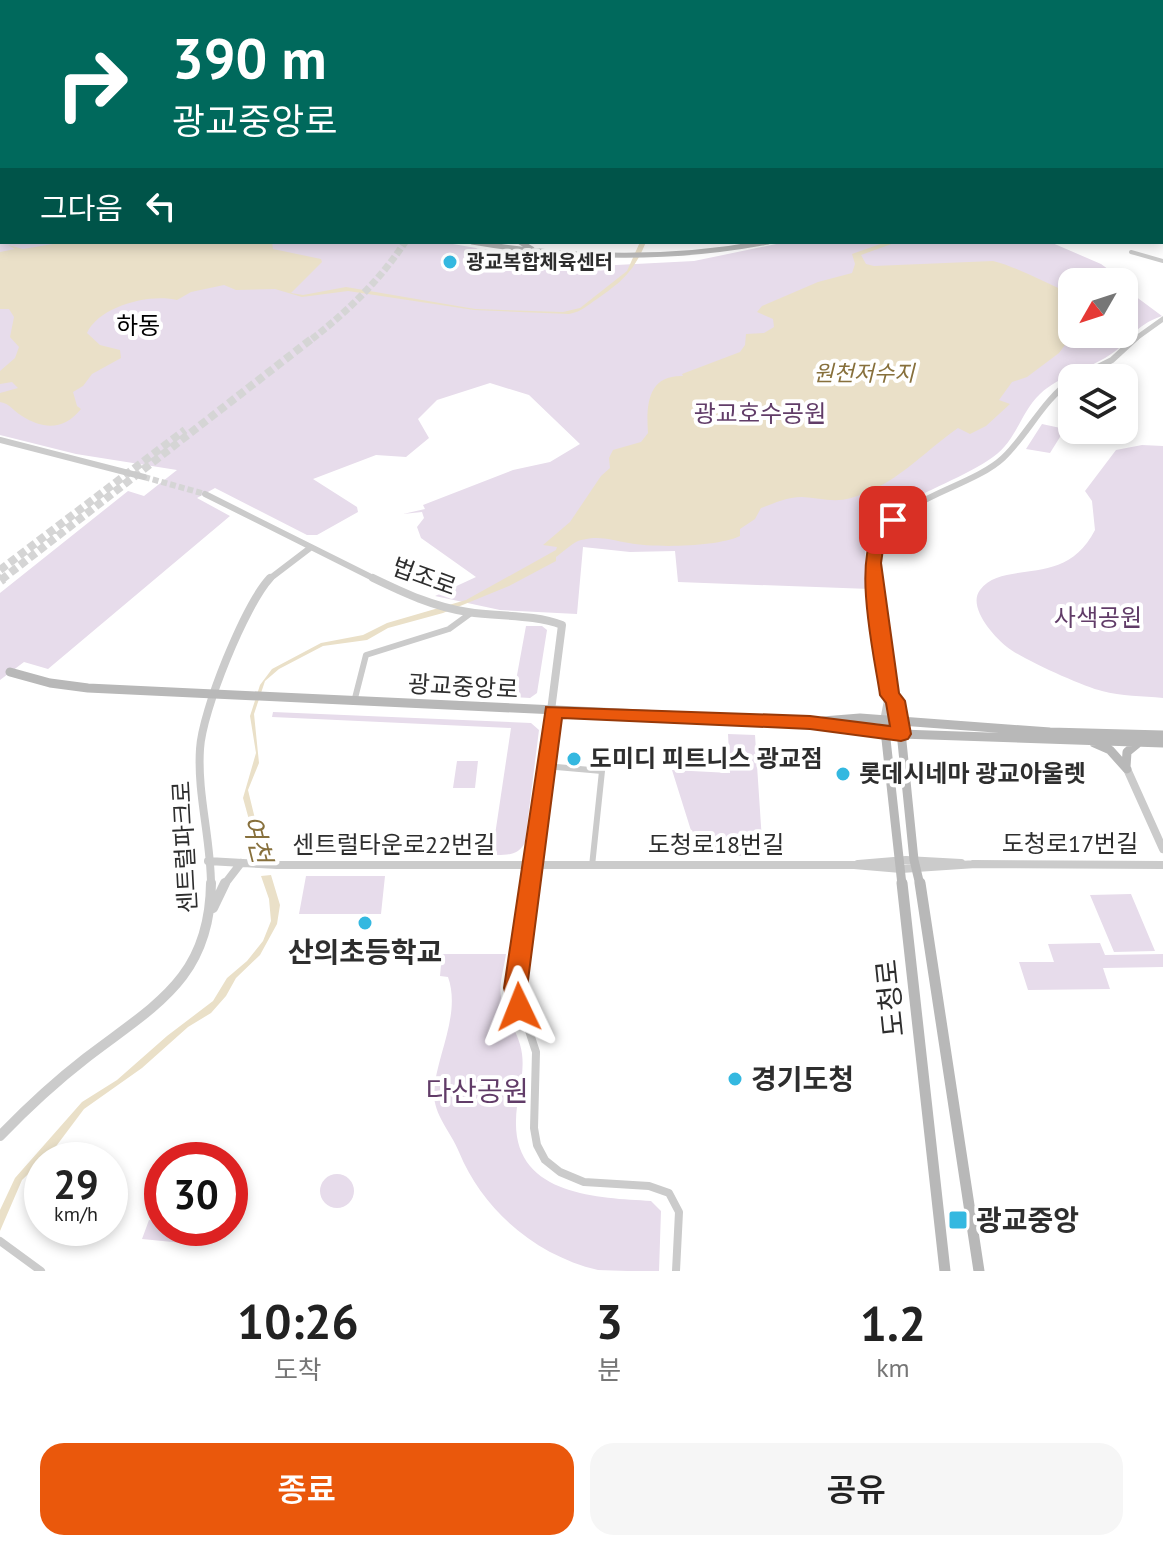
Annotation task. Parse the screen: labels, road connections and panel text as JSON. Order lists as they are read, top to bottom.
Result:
{
  "streets": {
    "main road": ["광교중앙로", "도청로"],
    "street": [
      "법조로",
      "도청로17번길",
      "센트럴타운로22번길",
      "도청로18번길",
      "센트럴파크로"
    ]
  },
  "crossings": [
    ["법조로", "광교중앙로"],
    ["법조로", "센트럴파크로"],
    ["광교중앙로", "센트럴파크로"],
    ["광교중앙로", "도청로"],
    ["도청로17번길", "도청로18번길"],
    ["도청로17번길", "도청로"],
    ["센트럴타운로22번길", "도청로18번길"],
    ["센트럴타운로22번길", "센트럴파크로"],
    ["도청로18번길", "도청로"]
  ],
  "districts": ["하동"],
  "water": ["원천저수지", "여천"],
  "parks": ["광교호수공원", "사색공원", "다산공원"],
  "places": {
    "other": [
      "광교복합체육센터",
      "도미디 피트니스 광교점",
      "롯데시네마 광교아울렛",
      "산의초등학교",
      "경기도청"
    ],
    "transit": ["광교중앙"]
  },
  "north": "bottom left",
  "page": {
    "turn": ["390 m", "광교중앙로"],
    "then": "그다음",
    "speed": "29 km/h",
    "limit": "30",
    "eta": [
      "10:26",
      "도착",
      "3",
      "분",
      "1.2",
      "km"
    ],
    "buttons": ["종료", "공유"]
  }
}
